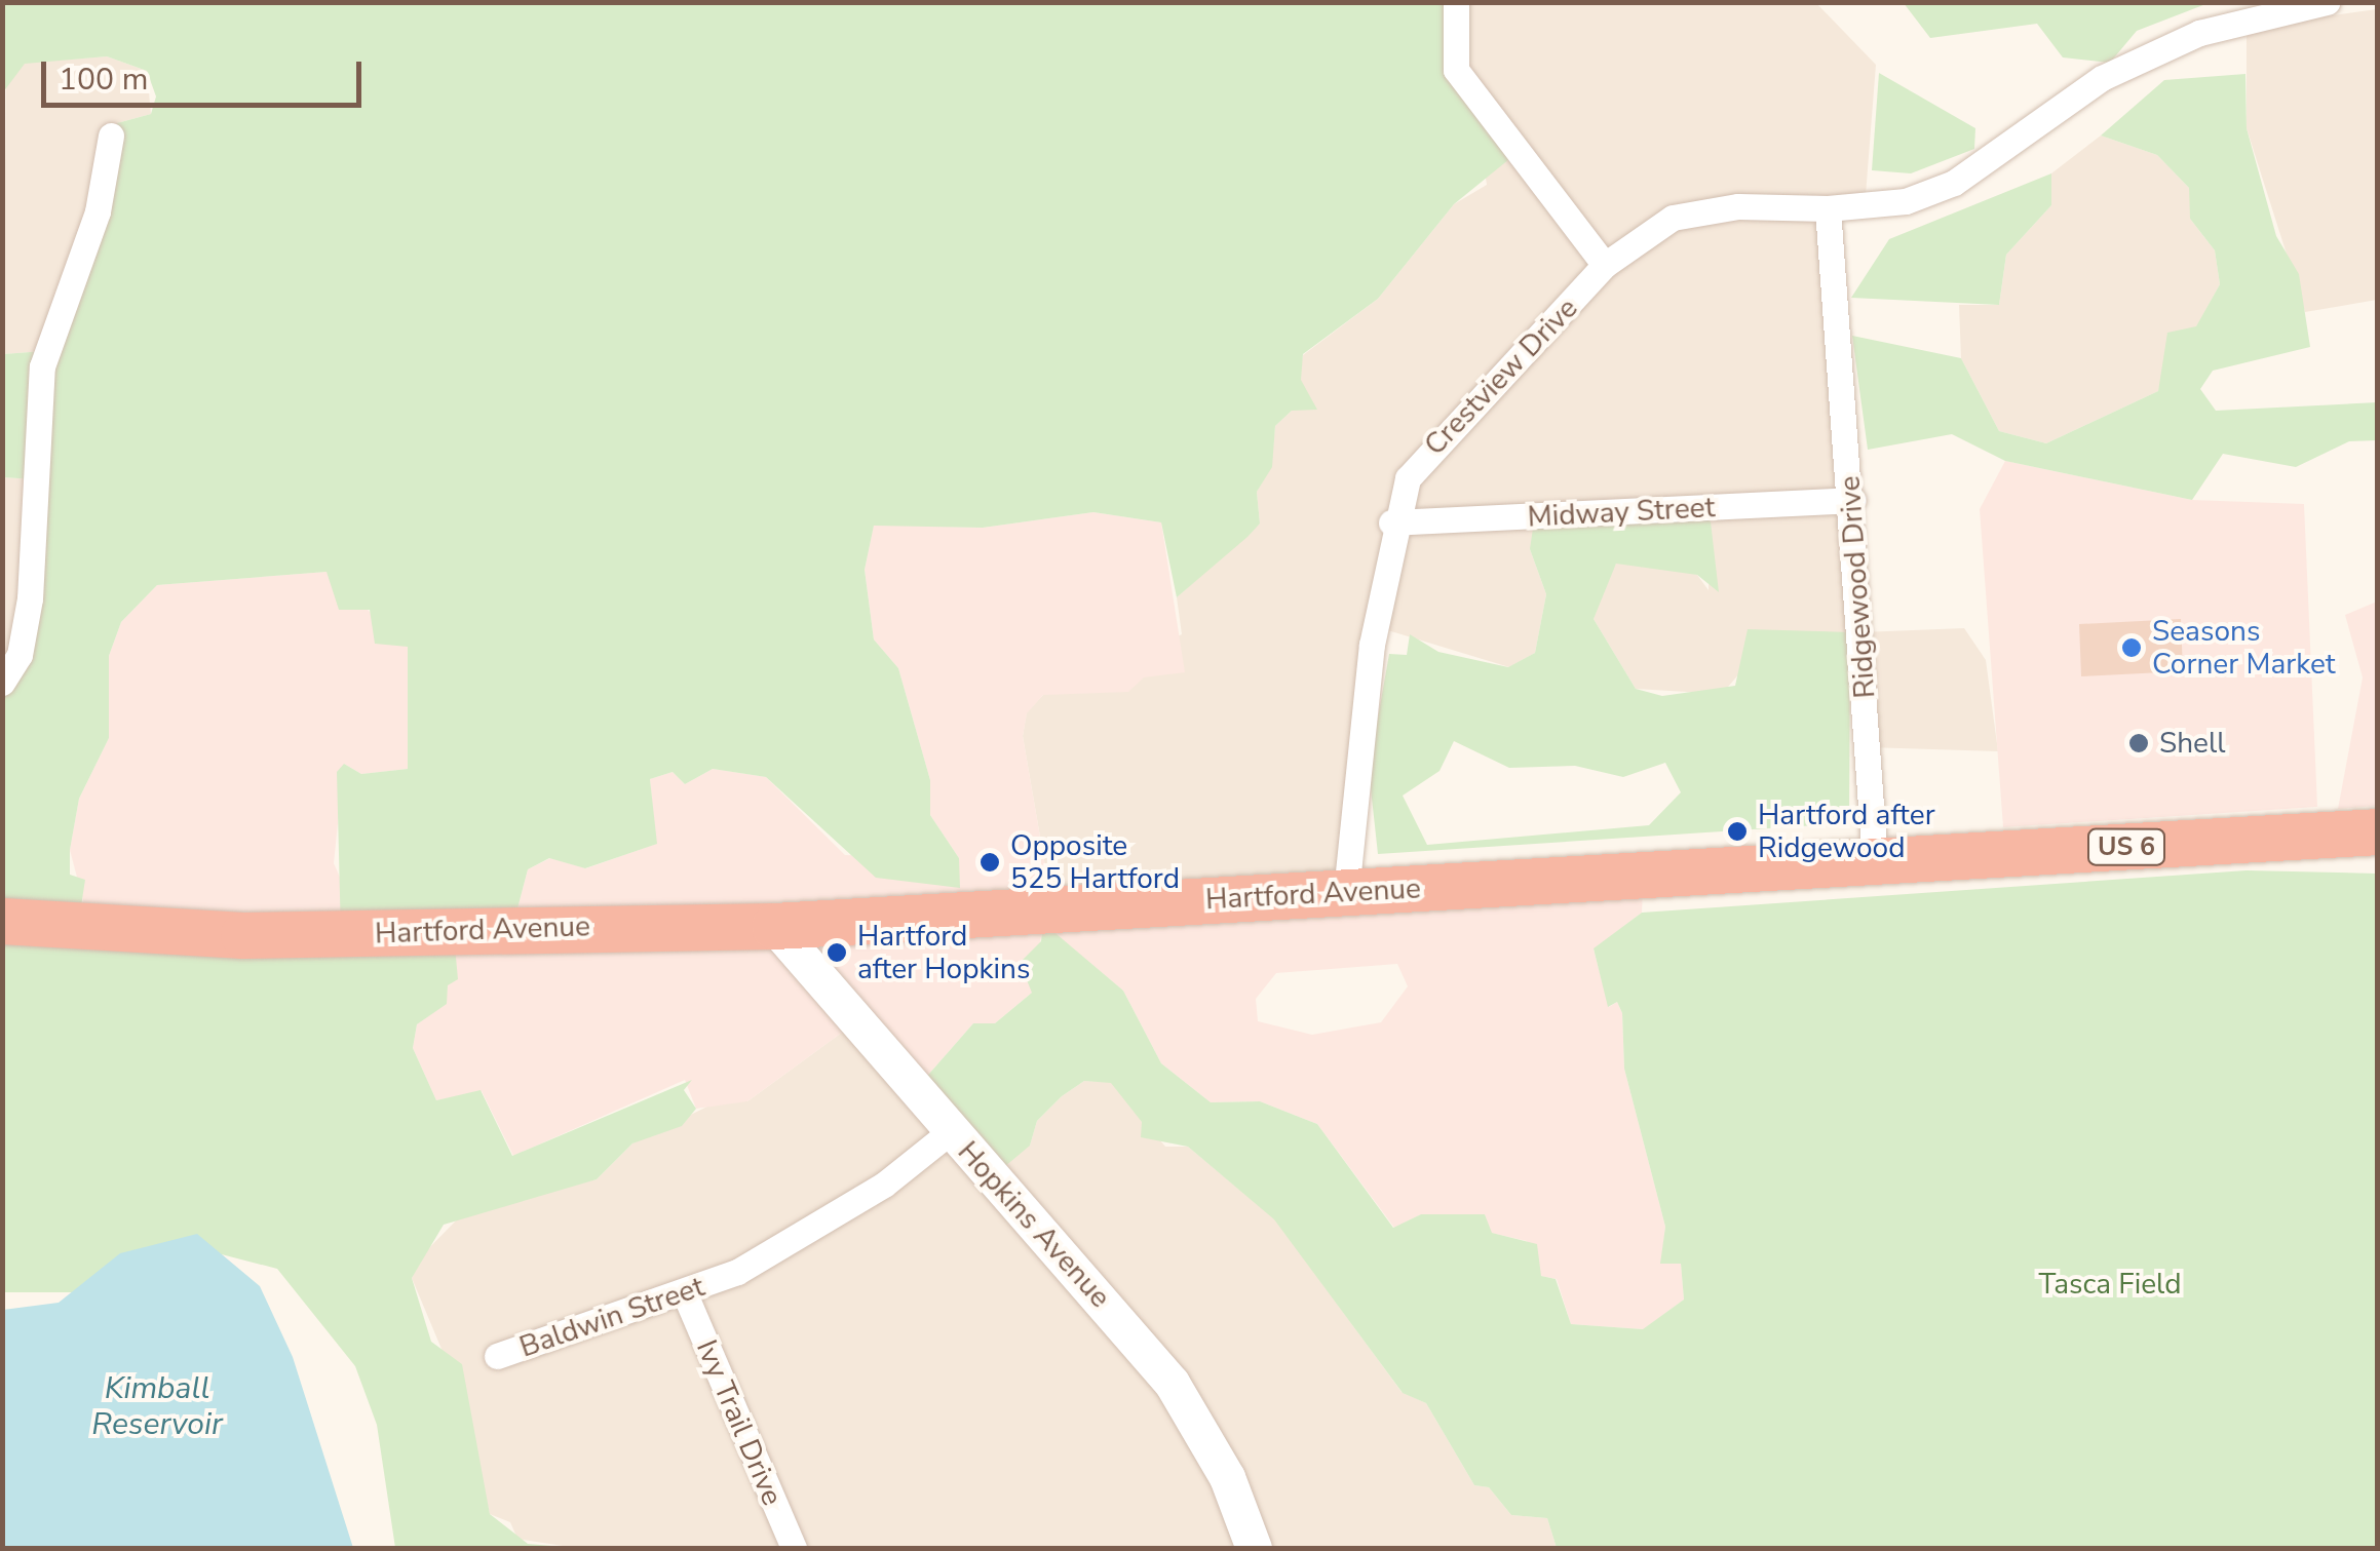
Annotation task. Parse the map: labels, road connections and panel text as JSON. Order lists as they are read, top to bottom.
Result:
{
  "streets": {
    "highway": ["US 6", "Hartford Avenue"],
    "street": [
      "Crestview Drive",
      "Midway Street",
      "Ridgewood Drive",
      "Hopkins Avenue",
      "Baldwin Street",
      "Ivy Trail Drive"
    ]
  },
  "crossings": [
    ["Crestview Drive", "Midway Street"],
    ["Crestview Drive", "Ridgewood Drive"],
    ["Crestview Drive", "Hartford Avenue"],
    ["Midway Street", "Ridgewood Drive"],
    ["Ridgewood Drive", "Hartford Avenue"],
    ["Hartford Avenue", "Hopkins Avenue"],
    ["Hopkins Avenue", "Baldwin Street"],
    ["Baldwin Street", "Ivy Trail Drive"]
  ],
  "water": ["Kimball Reservoir"],
  "parks": ["Tasca Field"],
  "places": [
    "Seasons Corner Market",
    "Shell",
    "Hartford after Ridgewood",
    "Opposite 525 Hartford",
    "Hartford after Hopkins"
  ],
  "scale_bar": "100 m"
}
